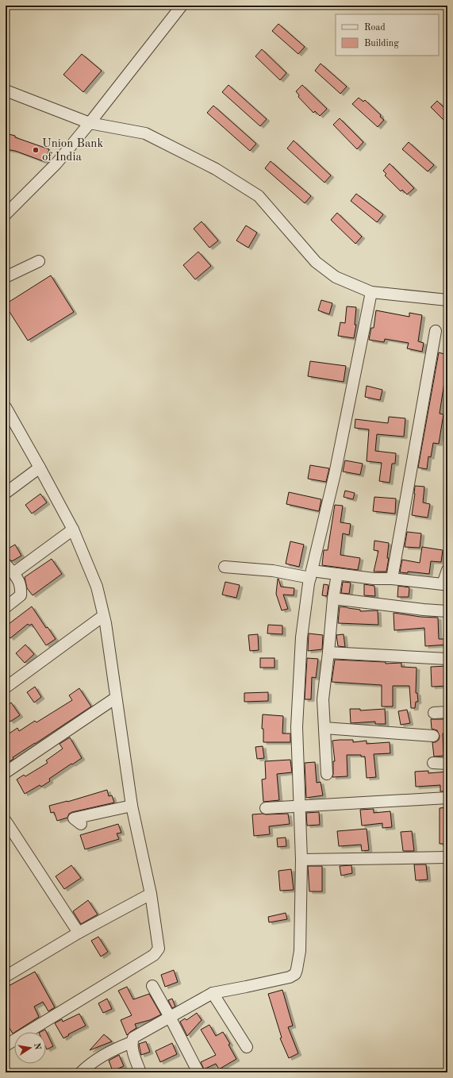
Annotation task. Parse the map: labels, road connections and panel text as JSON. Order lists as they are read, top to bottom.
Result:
{
  "places": ["Union Bank of India"],
  "legend": ["Road", "Building"],
  "north": "right"
}
